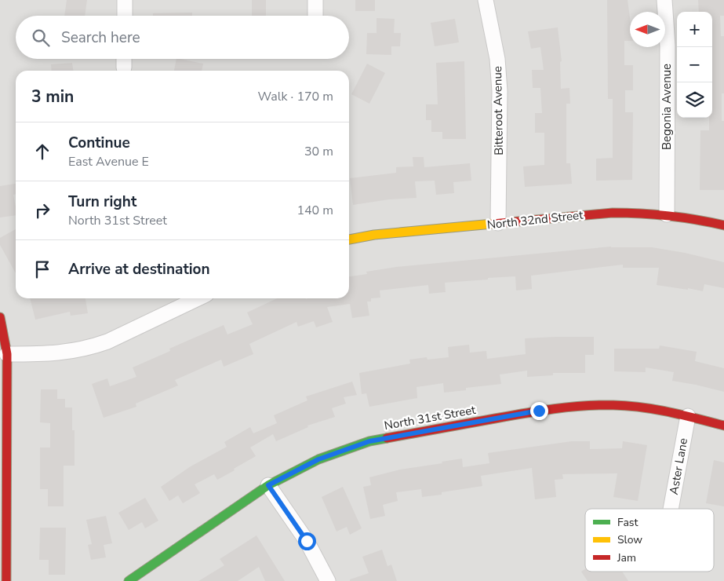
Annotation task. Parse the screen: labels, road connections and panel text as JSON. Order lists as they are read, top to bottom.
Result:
{
  "streets": {
    "street": [
      "Begonia Avenue",
      "Bitteroot Avenue",
      "North 32nd Street",
      "North 31st Street",
      "Aster Lane"
    ]
  },
  "crossings": [
    ["Begonia Avenue", "North 32nd Street"],
    ["Bitteroot Avenue", "North 32nd Street"],
    ["North 31st Street", "Aster Lane"]
  ],
  "legend": ["Fast", "Slow", "Jam"],
  "north": "left",
  "page": {
    "map_buttons": ["+", "−"],
    "search": "Search here",
    "heading": ["3 min", "Walk · 170 m"],
    "list": [
      ["Continue", "East Avenue E", "30 m"],
      ["Turn right", "North 31st Street", "140 m"],
      "Arrive at destination"
    ]
  }
}
